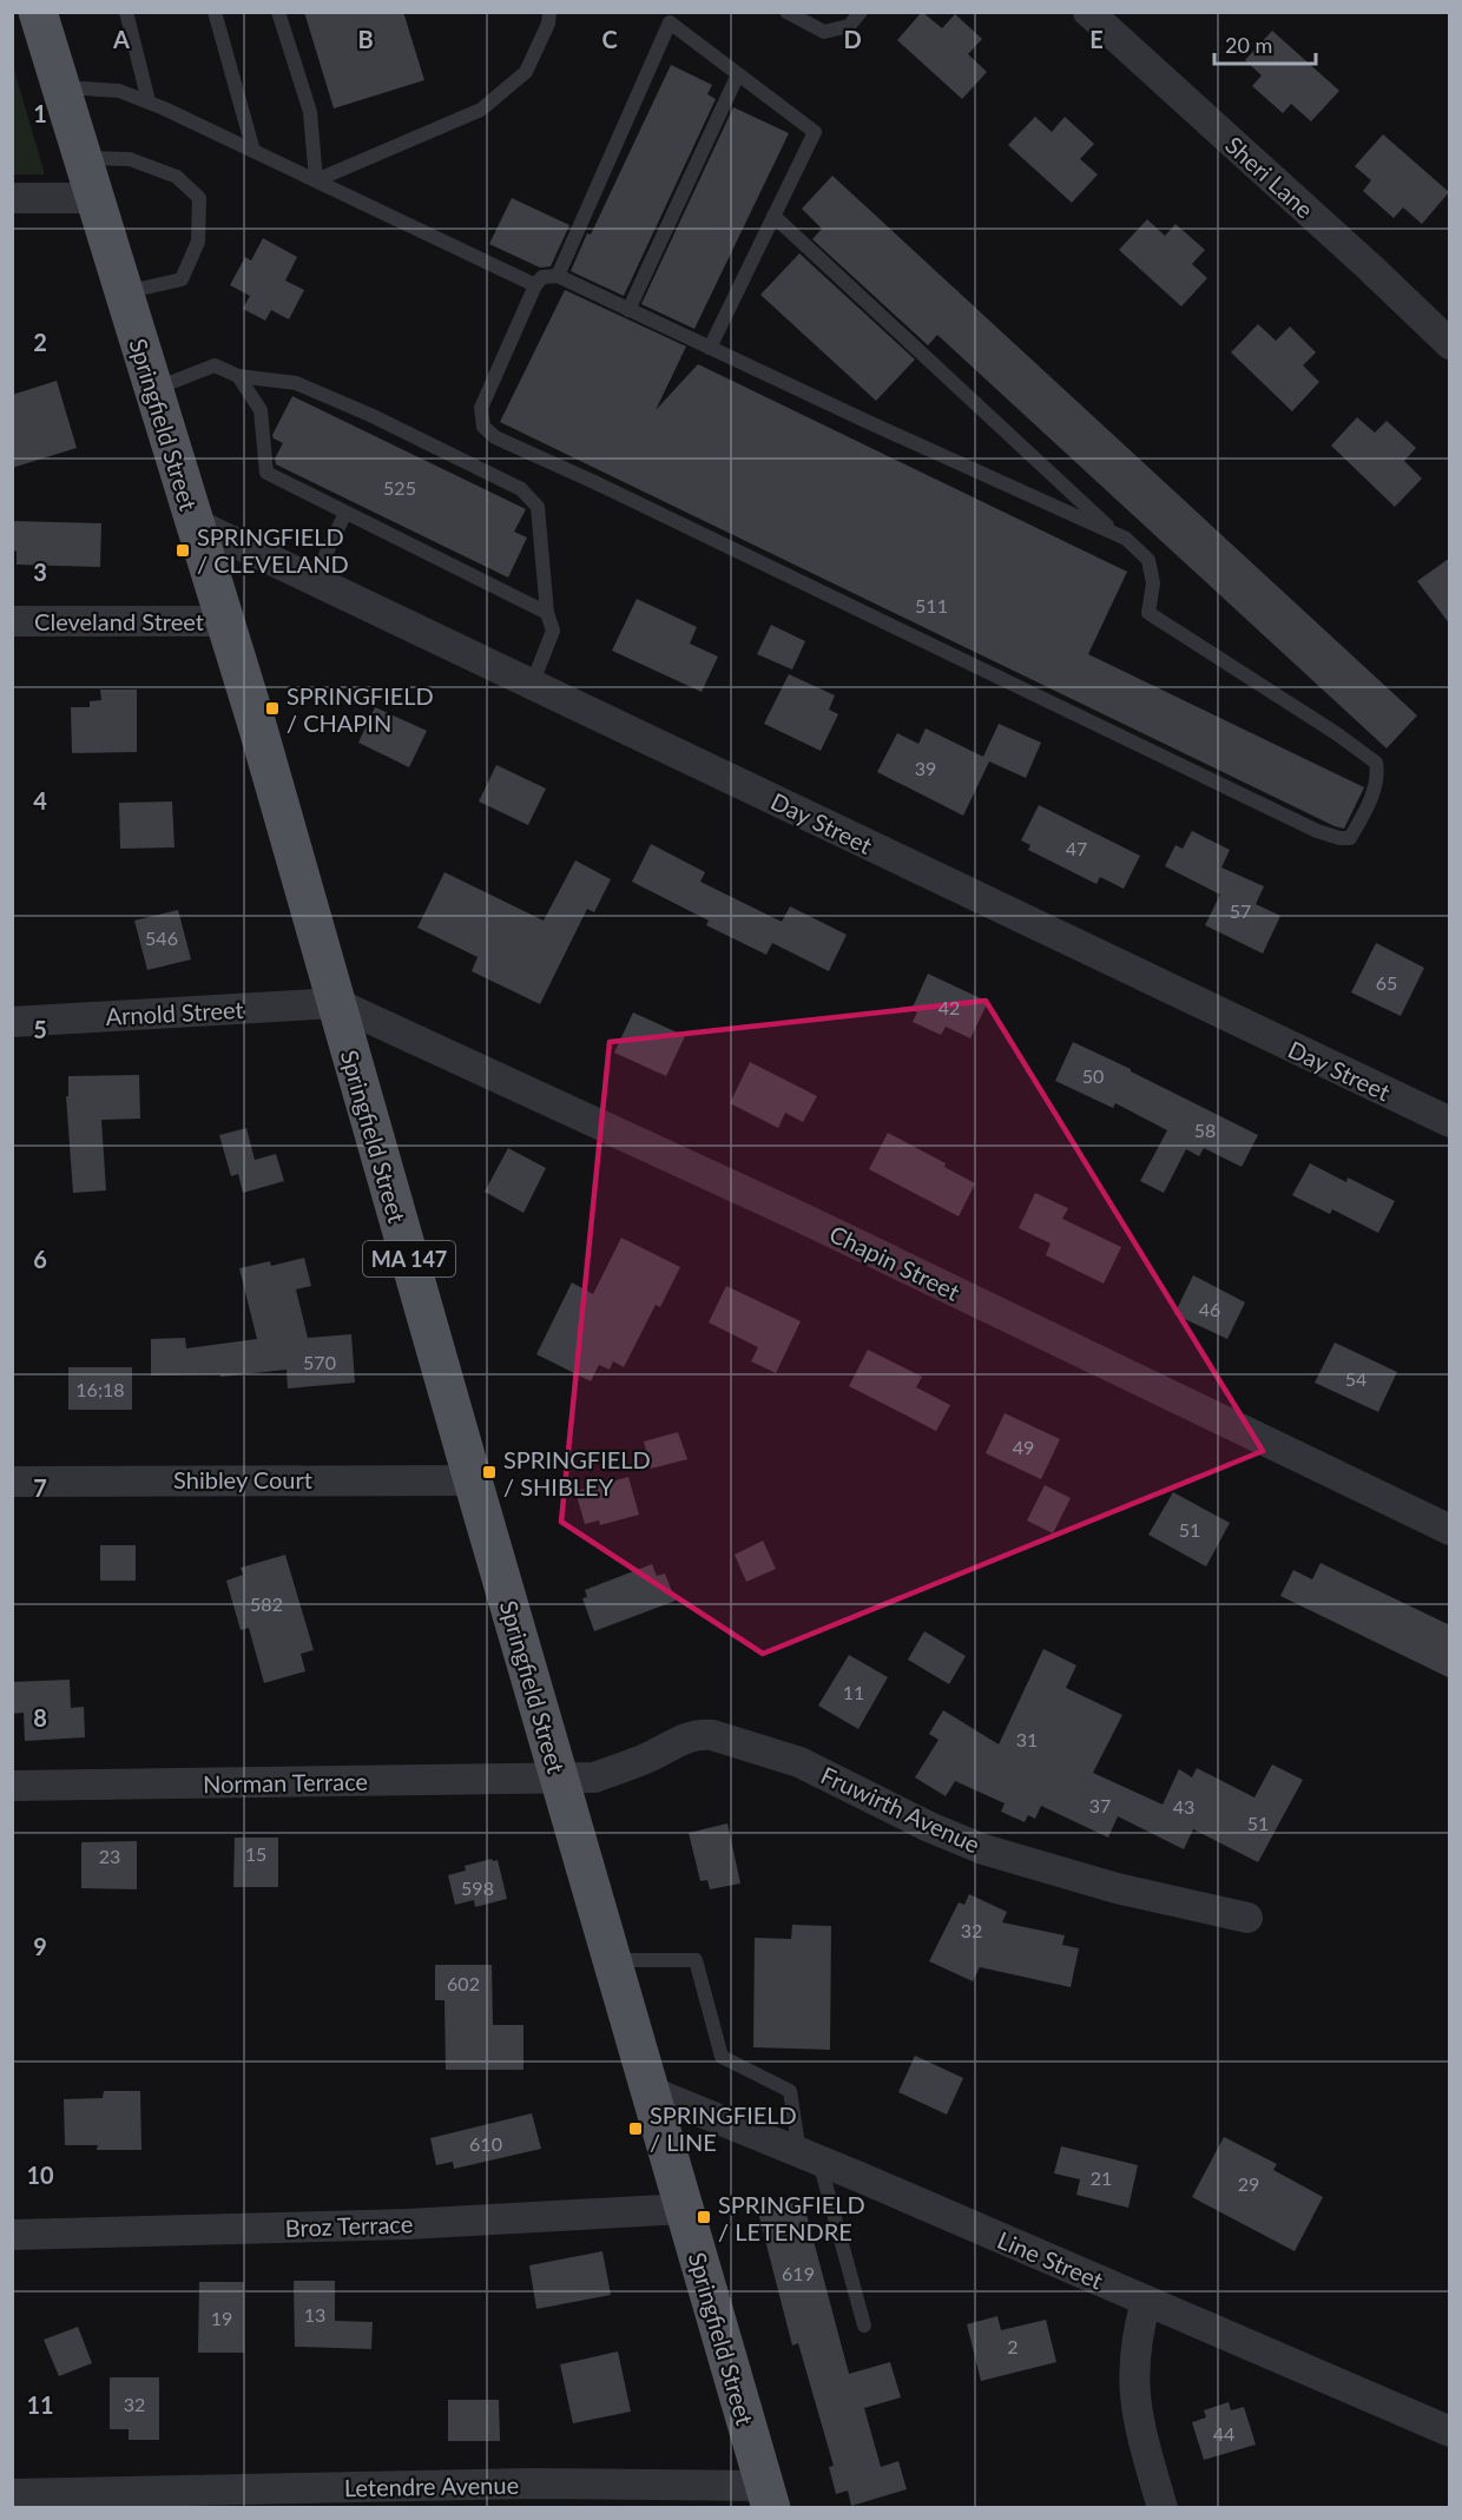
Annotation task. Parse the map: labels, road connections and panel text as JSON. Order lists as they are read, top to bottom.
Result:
{
  "streets": {
    "main road": ["Springfield Street", "MA 147"],
    "street": [
      "Sheri Lane",
      "Cleveland Street",
      "Day Street",
      "Arnold Street",
      "Chapin Street",
      "Shibley Court",
      "Norman Terrace",
      "Fruwirth Avenue",
      "Broz Terrace",
      "Line Street",
      "Letendre Avenue"
    ]
  },
  "crossings": [
    ["Springfield Street", "Cleveland Street"],
    ["Springfield Street", "Day Street"],
    ["Springfield Street", "Arnold Street"],
    ["Springfield Street", "Chapin Street"],
    ["Springfield Street", "Shibley Court"],
    ["Springfield Street", "Norman Terrace"],
    ["Springfield Street", "Fruwirth Avenue"],
    ["Springfield Street", "Broz Terrace"],
    ["Springfield Street", "Line Street"],
    ["Springfield Street", "Letendre Avenue"],
    ["Arnold Street", "Chapin Street"],
    ["Norman Terrace", "Fruwirth Avenue"]
  ],
  "places": {
    "transit": [
      "SPRINGFIELD / CLEVELAND",
      "SPRINGFIELD / CHAPIN",
      "SPRINGFIELD / SHIBLEY",
      "SPRINGFIELD / LINE",
      "SPRINGFIELD / LETENDRE"
    ]
  },
  "house_numbers": [
    "525",
    "511",
    "39",
    "47",
    "57",
    "546",
    "65",
    "42",
    "50",
    "58",
    "46",
    "570",
    "54",
    "16;18",
    "49",
    "51",
    "582",
    "11",
    "31",
    "37",
    "43",
    "51",
    "15",
    "23",
    "598",
    "32",
    "602",
    "610",
    "21",
    "29",
    "619",
    "13",
    "19",
    "2",
    "32",
    "44"
  ],
  "scale_bar": "20 m",
  "grid": {
    "columns": [
      "A",
      "B",
      "C",
      "D",
      "E"
    ],
    "rows": [
      "1",
      "2",
      "3",
      "4",
      "5",
      "6",
      "7",
      "8",
      "9",
      "10",
      "11"
    ]
  }
}
